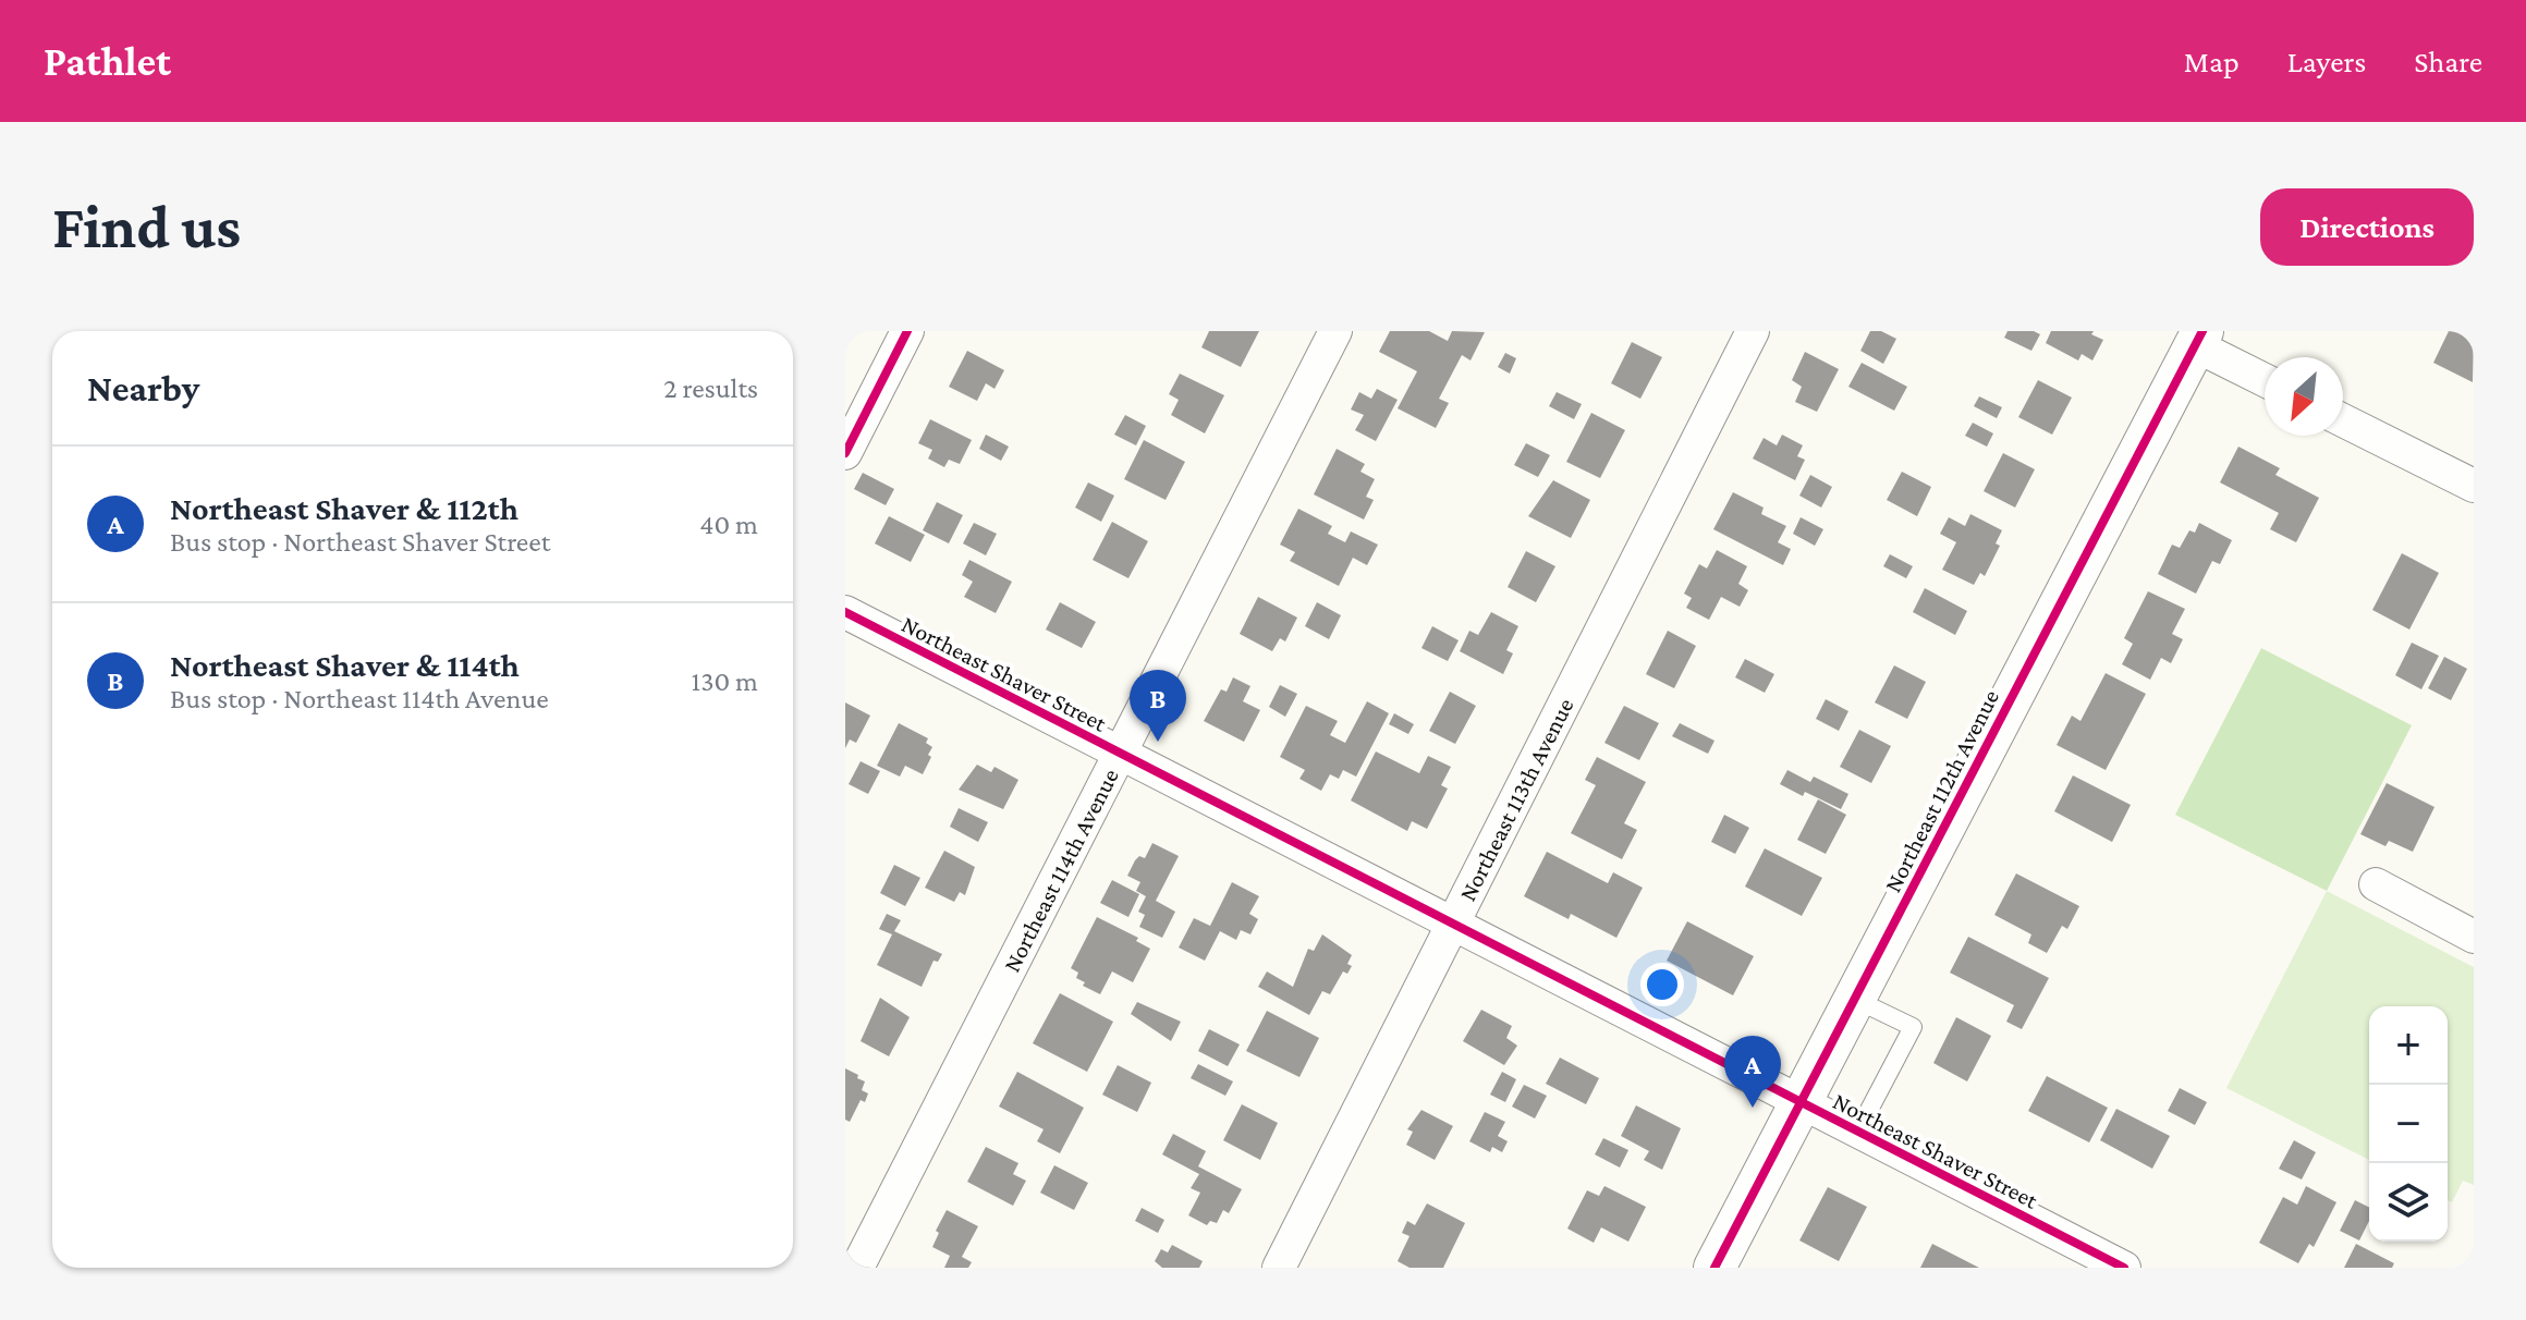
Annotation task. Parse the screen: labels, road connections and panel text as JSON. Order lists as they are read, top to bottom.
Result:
{
  "streets": {
    "street": [
      "Northeast Shaver Street",
      "Northeast 112th Avenue",
      "Northeast 113th Avenue",
      "Northeast 114th Avenue"
    ]
  },
  "crossings": [
    ["Northeast Shaver Street", "Northeast 112th Avenue"],
    ["Northeast Shaver Street", "Northeast 113th Avenue"],
    ["Northeast Shaver Street", "Northeast 114th Avenue"]
  ],
  "north": "bottom left",
  "page": {
    "header": "Pathlet",
    "nav": ["Map", "Layers", "Share"],
    "buttons": "Directions",
    "title": "Find us",
    "heading": ["Nearby", "2 results"],
    "list": [
      {
        "mark": "A",
        "name": "Northeast Shaver & 112th",
        "note": "Bus stop · Northeast Shaver Street",
        "value": "40 m"
      },
      {
        "mark": "B",
        "name": "Northeast Shaver & 114th",
        "note": "Bus stop · Northeast 114th Avenue",
        "value": "130 m"
      }
    ],
    "pins": ["B", "A"],
    "map_buttons": ["+", "−"]
  }
}
